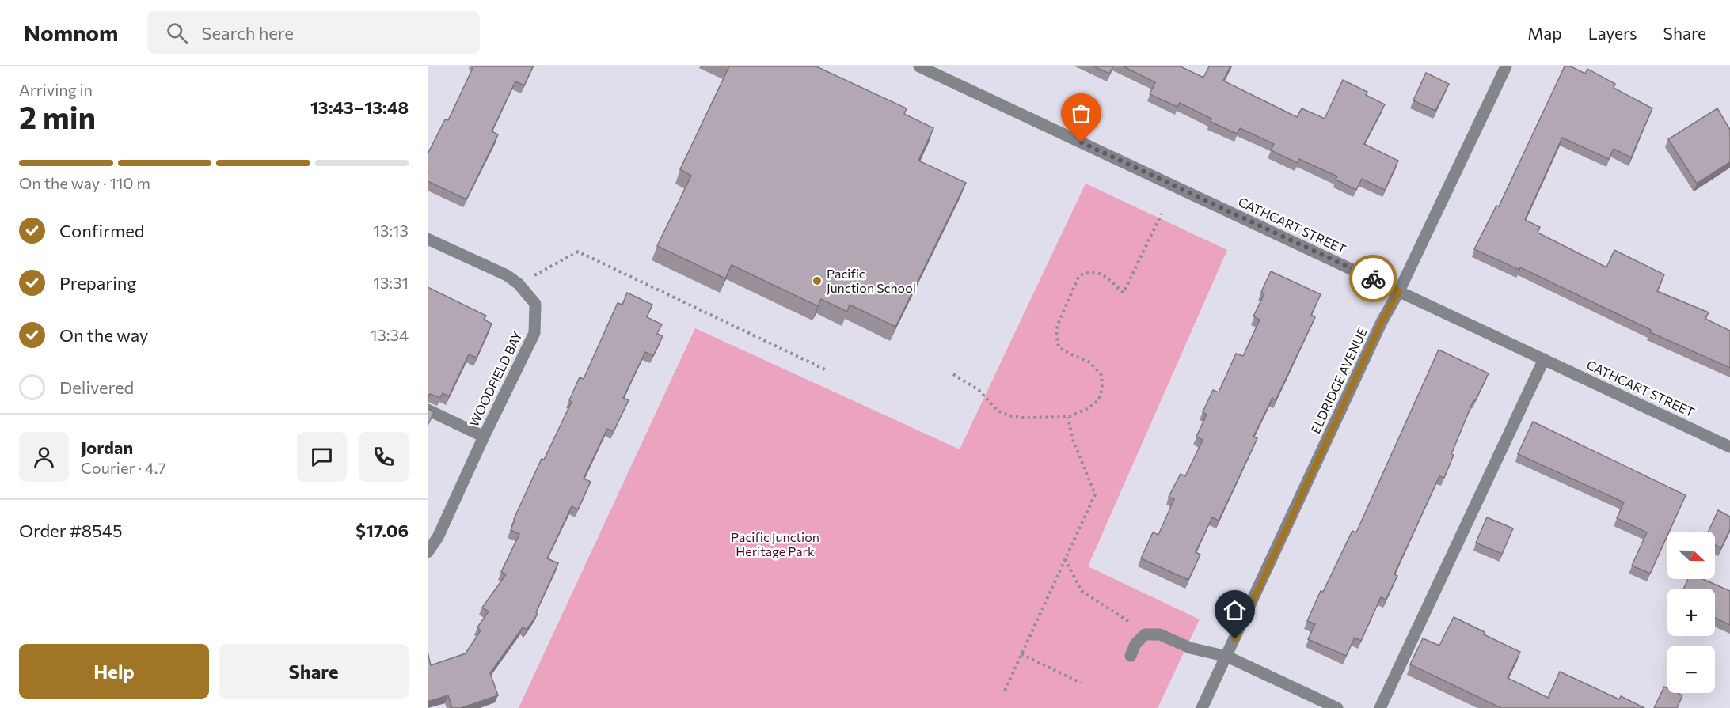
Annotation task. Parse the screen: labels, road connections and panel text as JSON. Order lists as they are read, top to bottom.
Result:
{
  "streets": {
    "street": ["CATHCART STREET", "WOODFIELD BAY", "ELDRIDGE AVENUE"]
  },
  "crossings": [
    ["CATHCART STREET", "ELDRIDGE AVENUE"]
  ],
  "parks": ["Pacific Junction Heritage Park"],
  "places": ["Pacific Junction School"],
  "north": "right",
  "page": {
    "header": "Nomnom",
    "search": "Search here",
    "nav": ["Map", "Layers", "Share"],
    "heading": ["2 min", "Arriving in", "13:43–13:48"],
    "panel": [
      "Jordan",
      "Courier · 4.7",
      "Order #8545",
      "$17.06"
    ],
    "bar": "On the way · 110 m",
    "list": [
      ["Confirmed", "13:13"],
      ["Preparing", "13:31"],
      ["On the way", "13:34"],
      "Delivered"
    ],
    "map_buttons": ["+", "−"],
    "buttons": ["Help", "Share"]
  }
}
